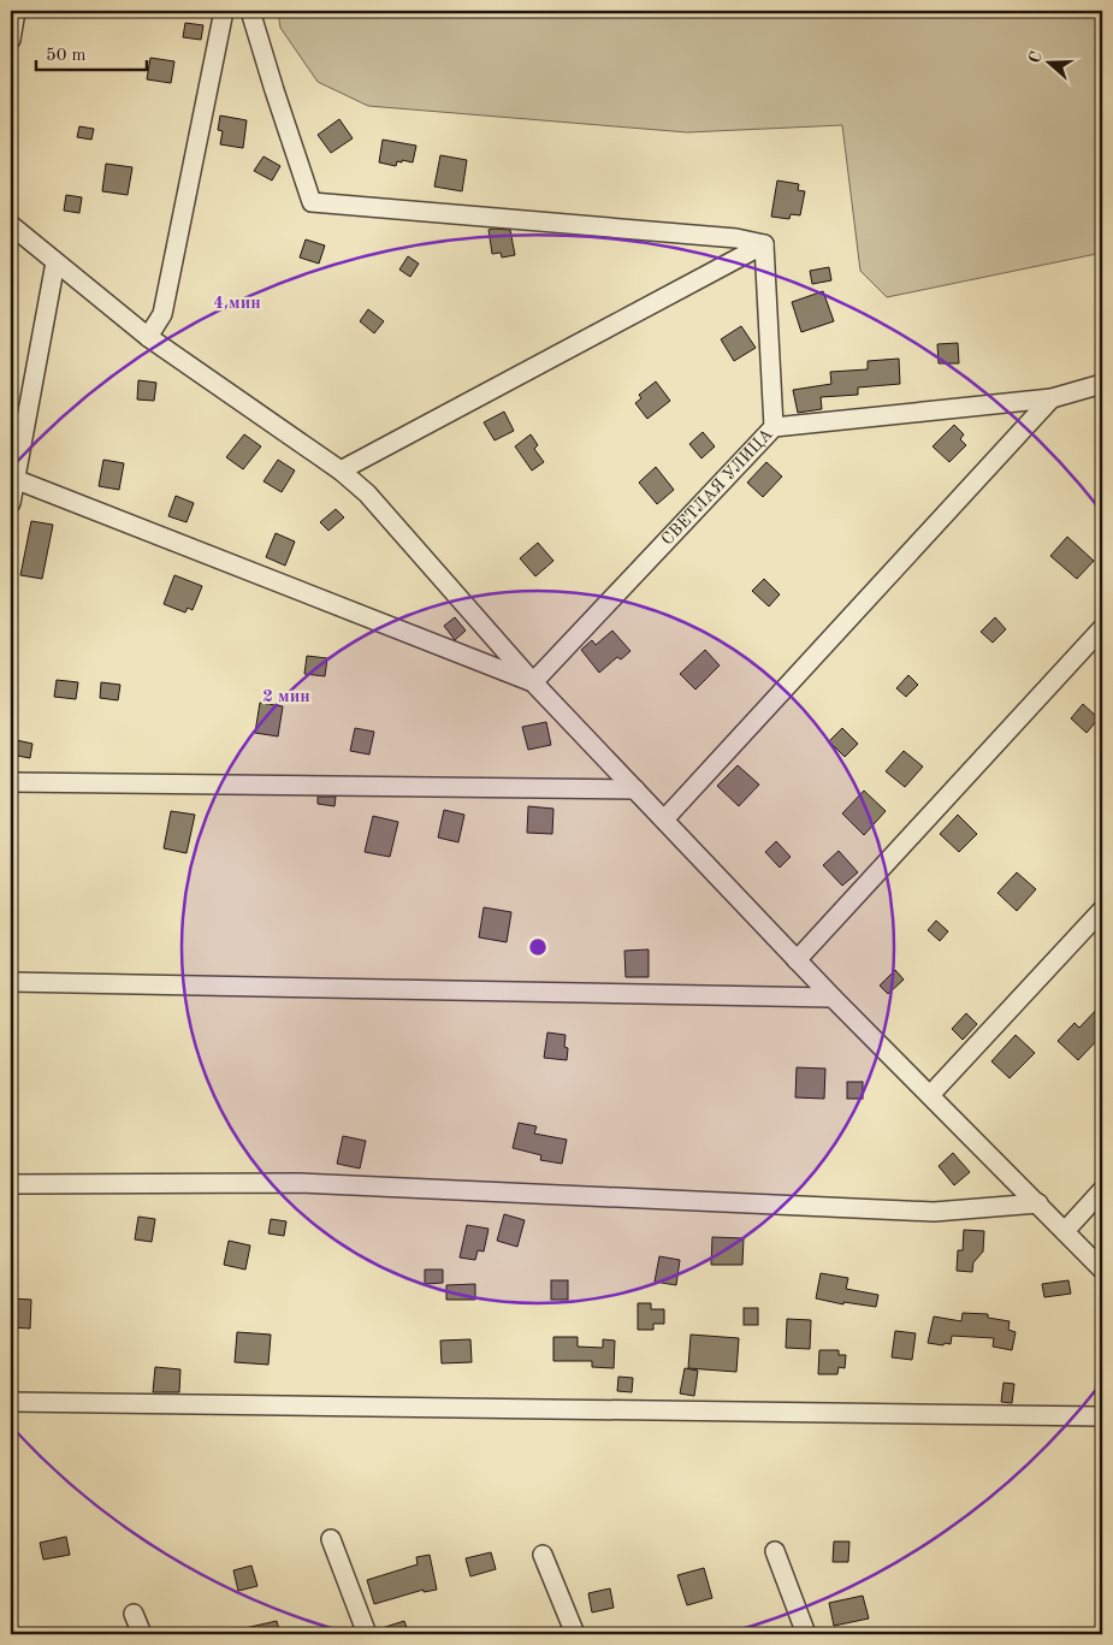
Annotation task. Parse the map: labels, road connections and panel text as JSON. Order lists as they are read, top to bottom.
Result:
{
  "streets": {
    "street": ["СВЕТЛАЯ УЛИЦА"]
  },
  "scale_bar": "50 m",
  "north": "left",
  "rings": ["4 мин", "2 мин"]
}
